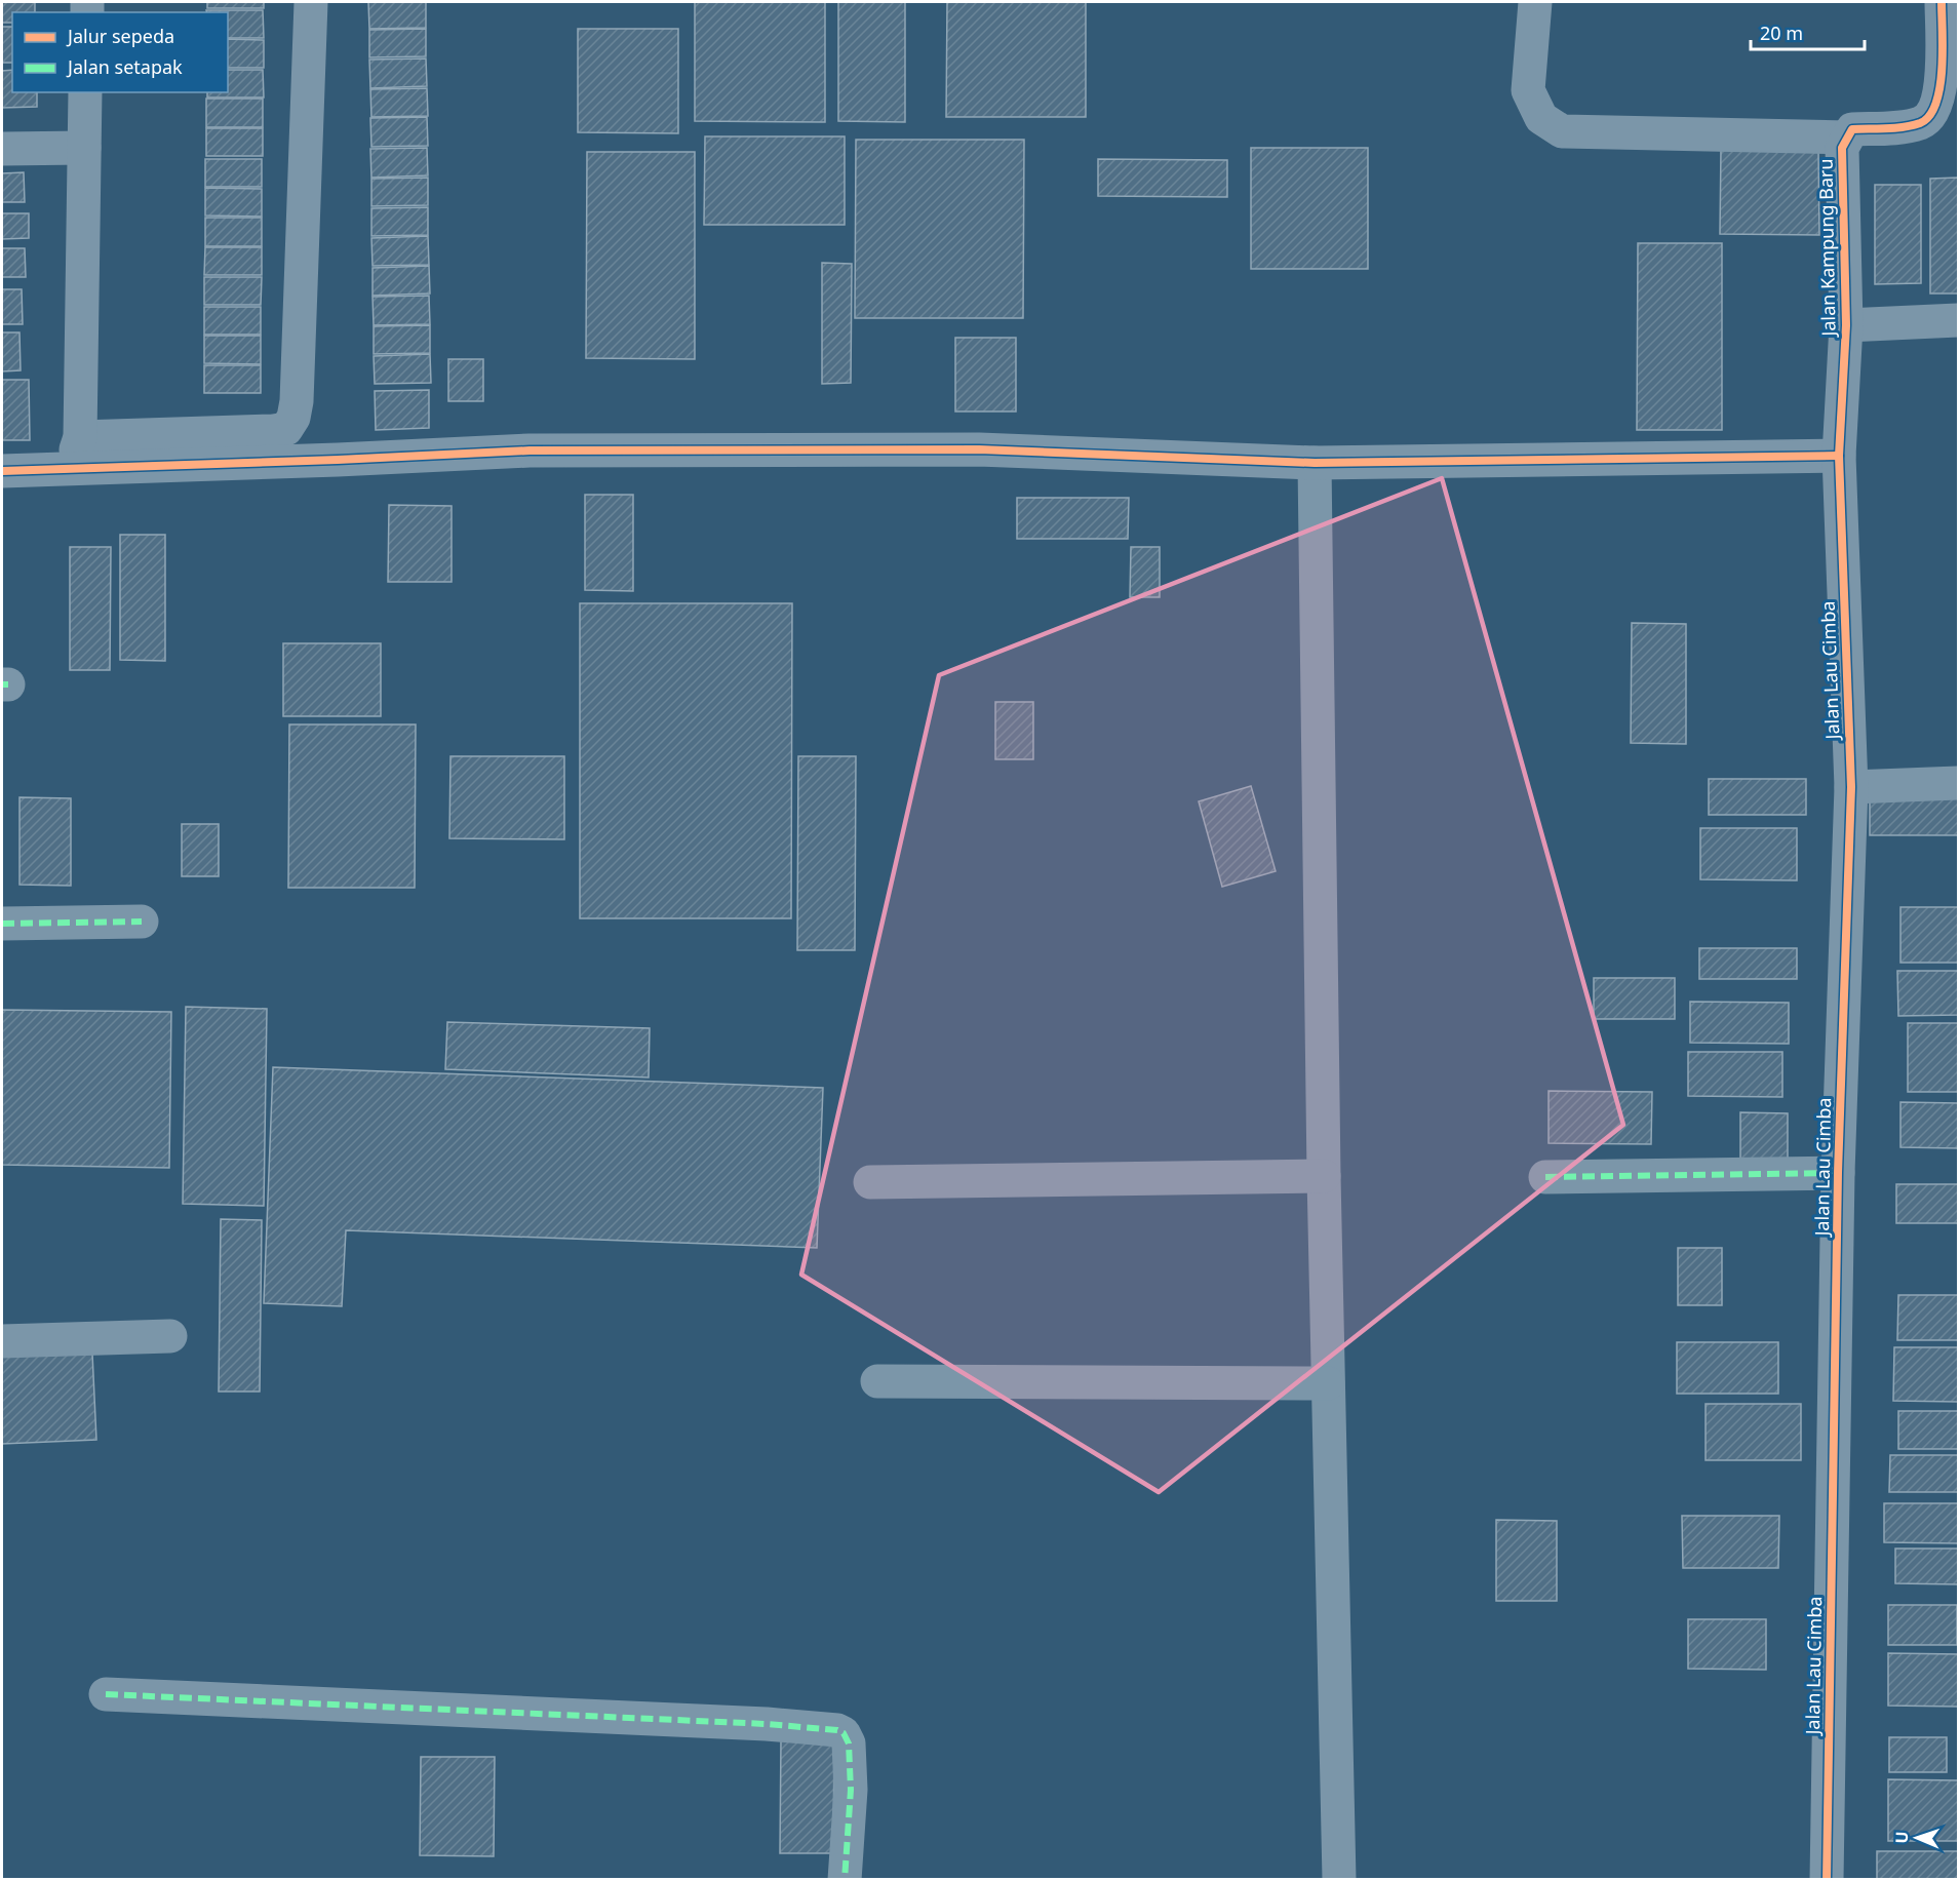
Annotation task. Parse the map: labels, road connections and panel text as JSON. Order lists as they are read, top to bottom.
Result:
{
  "streets": {
    "street": ["Jalan Kampung Baru", "Jalan Lau Cimba"]
  },
  "crossings": [
    ["Jalan Kampung Baru", "Jalan Lau Cimba"]
  ],
  "legend": ["Jalur sepeda", "Jalan setapak"],
  "scale_bar": "20 m",
  "north": "left"
}
